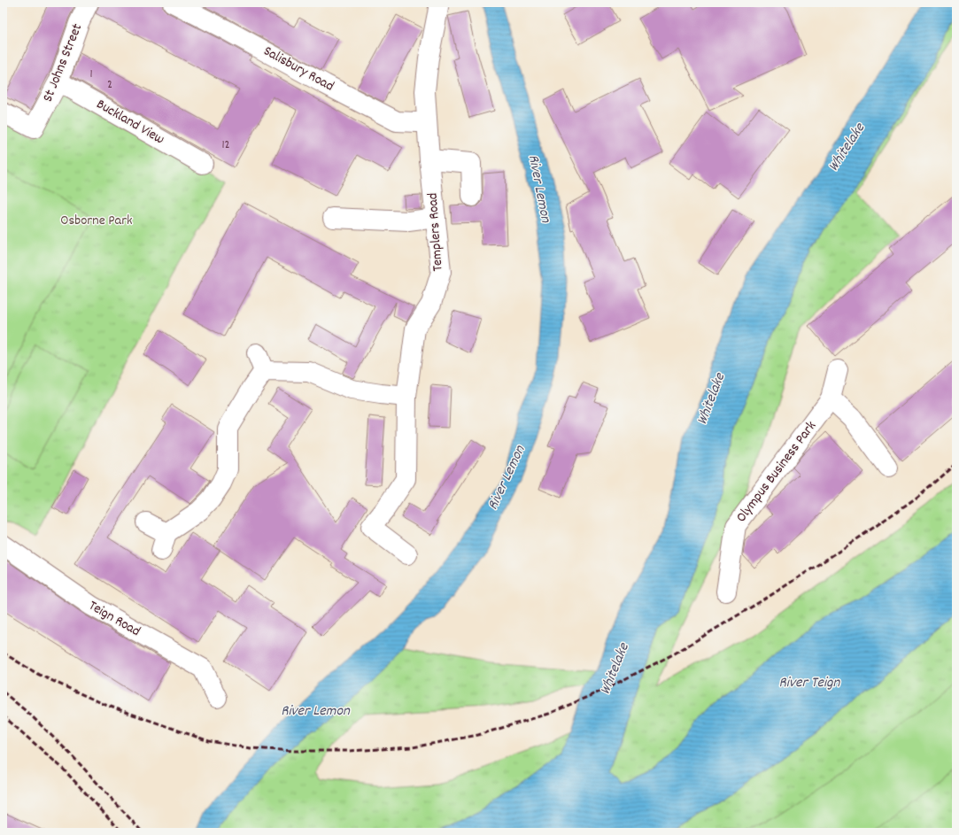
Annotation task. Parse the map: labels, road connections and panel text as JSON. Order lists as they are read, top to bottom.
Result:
{
  "streets": {
    "street": [
      "St Johns Street",
      "Salisbury Road",
      "Buckland View",
      "Templers Road",
      "Olympus Business Park",
      "Teign Road"
    ]
  },
  "crossings": [
    ["St Johns Street", "Buckland View"],
    ["Salisbury Road", "Templers Road"]
  ],
  "water": ["Whitelake", "River Lemon", "River Teign"],
  "parks": ["Osborne Park"],
  "house_numbers": ["1", "2", "12"]
}
